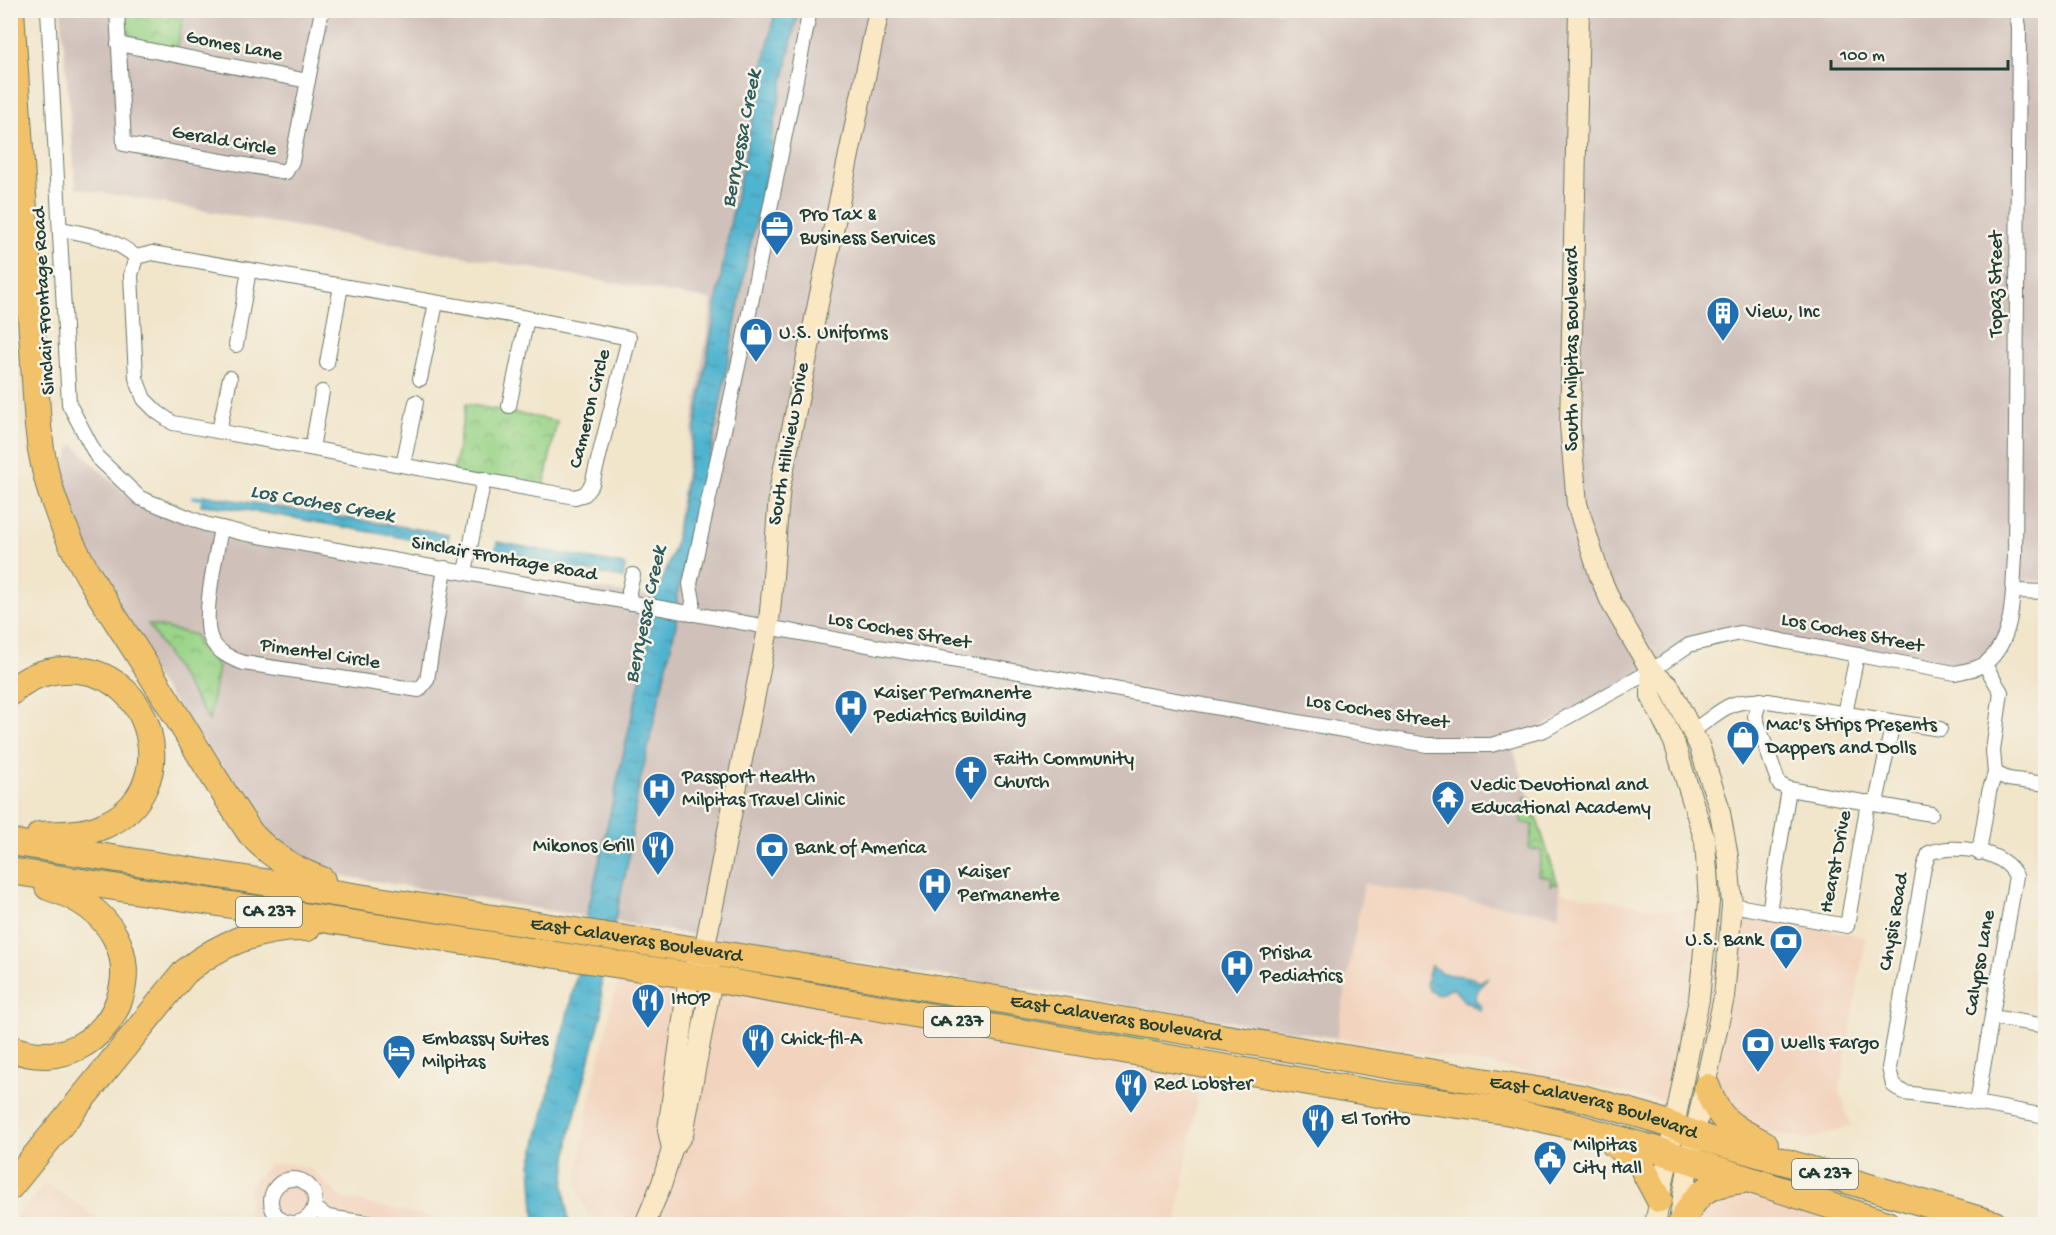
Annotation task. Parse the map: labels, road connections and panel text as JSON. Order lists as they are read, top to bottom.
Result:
{
  "streets": {
    "highway": ["CA 237", "East Calaveras Boulevard"],
    "main road": ["South Milpitas Boulevard", "South Hillview Drive"],
    "street": [
      "Gomes Lane",
      "Gerald Circle",
      "Topaz Street",
      "Sinclair Frontage Road",
      "Cameron Circle",
      "Los Coches Street",
      "Pimentel Circle",
      "Hearst Drive",
      "Chysis Road",
      "Calypso Lane"
    ]
  },
  "crossings": [
    ["Gomes Lane", "Gerald Circle"],
    ["Sinclair Frontage Road", "South Hillview Drive"],
    ["Sinclair Frontage Road", "Los Coches Street"],
    ["Sinclair Frontage Road", "Pimentel Circle"],
    ["South Milpitas Boulevard", "Los Coches Street"],
    ["South Milpitas Boulevard", "Hearst Drive"],
    ["South Milpitas Boulevard", "East Calaveras Boulevard"],
    ["South Hillview Drive", "Los Coches Street"],
    ["South Hillview Drive", "East Calaveras Boulevard"],
    ["Chysis Road", "Calypso Lane"]
  ],
  "water": ["Berryessa Creek", "Los Coches Creek"],
  "places": {
    "office": ["Pro Tax & Business Services"],
    "building": ["View, Inc"],
    "shop": ["U.S. Uniforms", "Mac's Strips Presents Dappers and Dolls"],
    "hospital": [
      "Kaiser Permanente Pediatrics Building",
      "Passport Health Milpitas Travel Clinic",
      "Kaiser Permanente",
      "Prisha Pediatrics"
    ],
    "church": ["Faith Community Church"],
    "temple": ["Vedic Devotional and Educational Academy"],
    "restaurant": [
      "Mikonos Grill",
      "IHOP",
      "Chick-fil-A",
      "Red Lobster",
      "El Torito"
    ],
    "bank": ["Bank of America", "U.S. Bank", "Wells Fargo"],
    "hotel": ["Embassy Suites Milpitas"],
    "public building": ["Milpitas City Hall"]
  },
  "scale_bar": "100 m"
}
